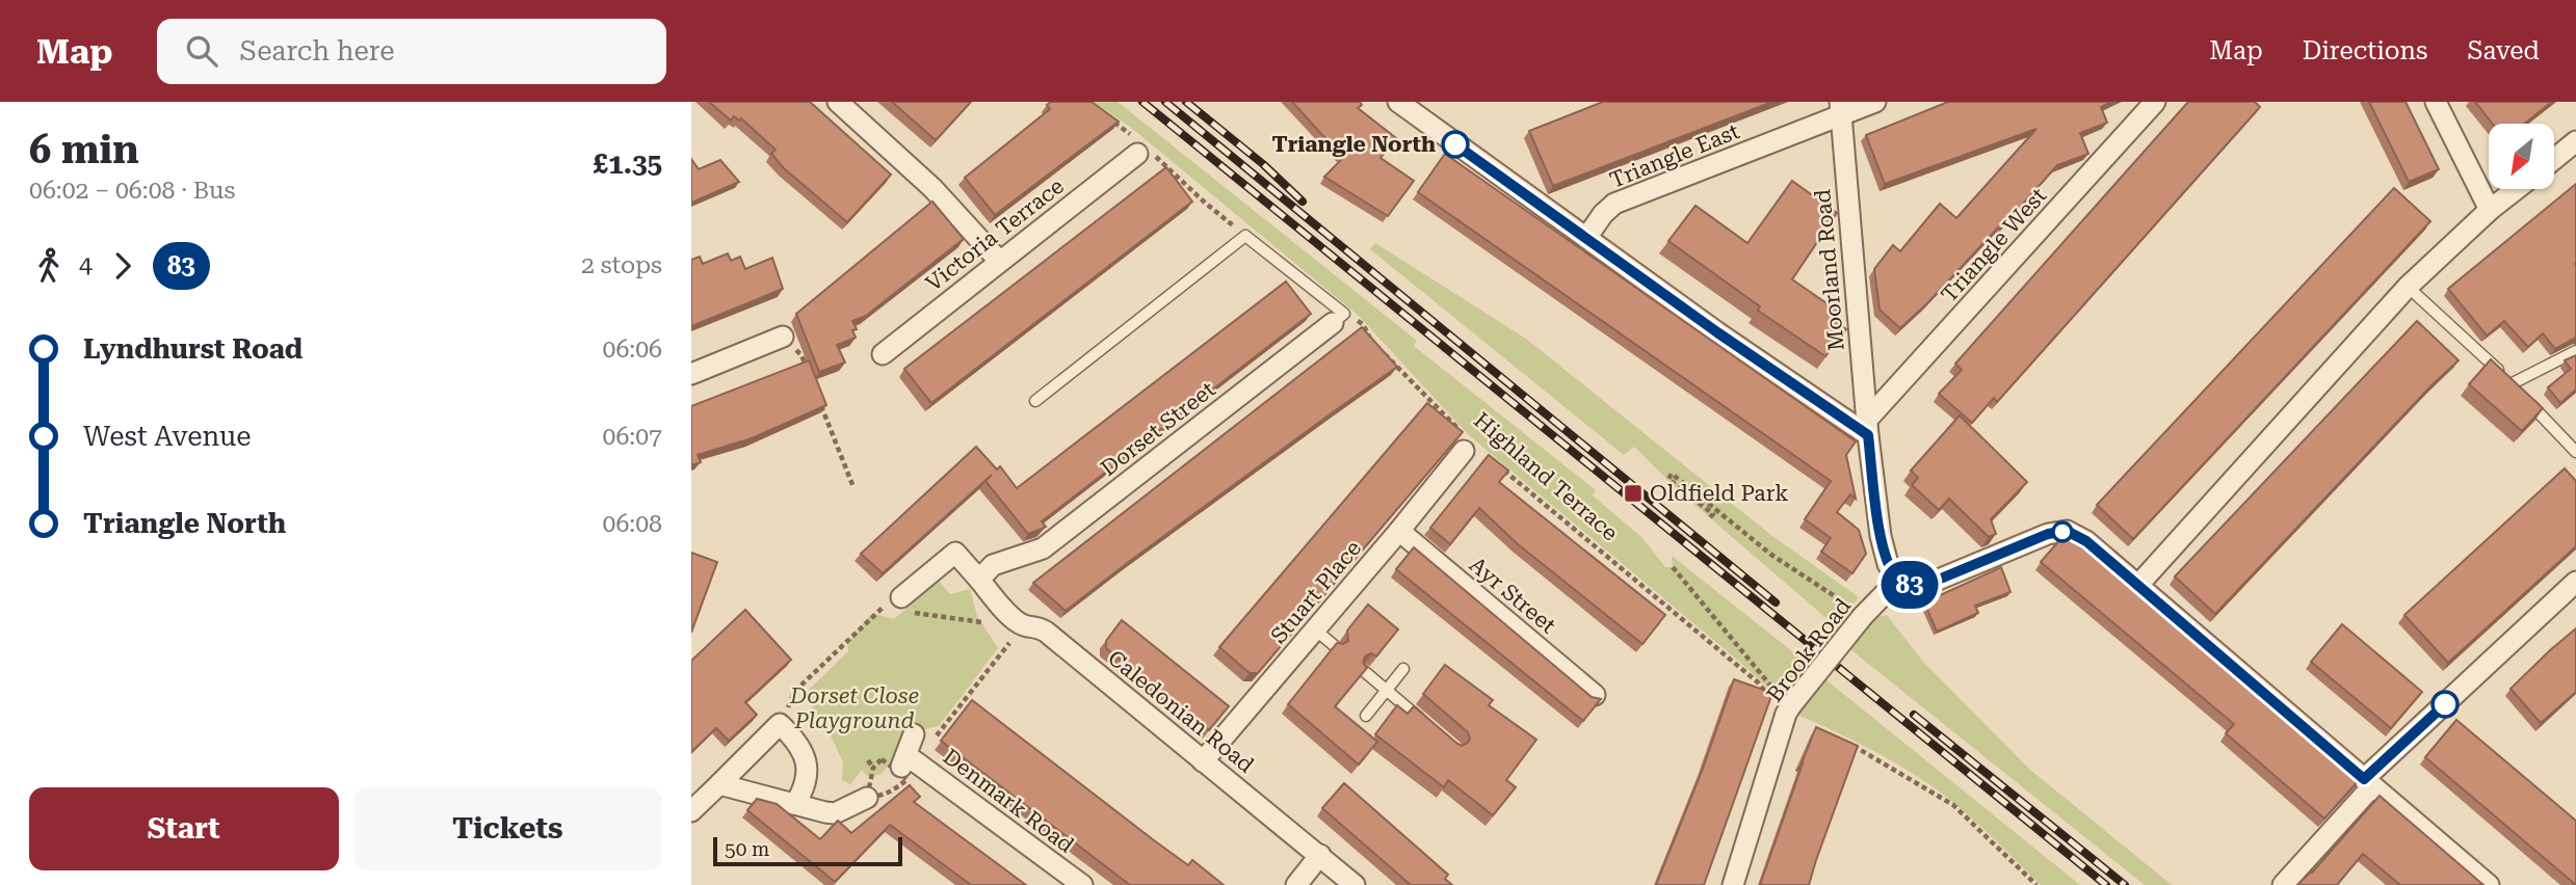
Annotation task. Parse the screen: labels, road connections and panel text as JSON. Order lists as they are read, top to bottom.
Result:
{
  "streets": {
    "street": [
      "Triangle East",
      "Victoria Terrace",
      "Triangle West",
      "Moorland Road",
      "Dorset Street",
      "Stuart Place",
      "Ayr Street",
      "Brook Road",
      "Caledonian Road",
      "Denmark Road"
    ],
    "path": ["Highland Terrace"]
  },
  "crossings": [
    ["Triangle East", "Moorland Road"],
    ["Triangle West", "Moorland Road"],
    ["Dorset Street", "Caledonian Road"],
    ["Highland Terrace", "Stuart Place"],
    ["Highland Terrace", "Brook Road"],
    ["Stuart Place", "Ayr Street"],
    ["Stuart Place", "Caledonian Road"]
  ],
  "parks": ["Dorset Close Playground"],
  "places": {
    "other": ["Triangle North"],
    "transit": ["Oldfield Park"]
  },
  "lines": ["bus line 83"],
  "scale_bar": "50 m",
  "north": "bottom left",
  "page": {
    "header": "Map",
    "search": "Search here",
    "nav": ["Map", "Directions", "Saved"],
    "heading": ["6 min", "06:02 – 06:08 · Bus", "£1.35"],
    "on_map": "83",
    "legs": ["4", "83", "2 stops"],
    "list": [
      {
        "name": "Lyndhurst Road",
        "value": "06:06"
      },
      {
        "name": "West Avenue",
        "value": "06:07"
      },
      {
        "name": "Triangle North",
        "value": "06:08"
      }
    ],
    "buttons": ["Start", "Tickets"],
    "scale": "50 m"
  }
}
